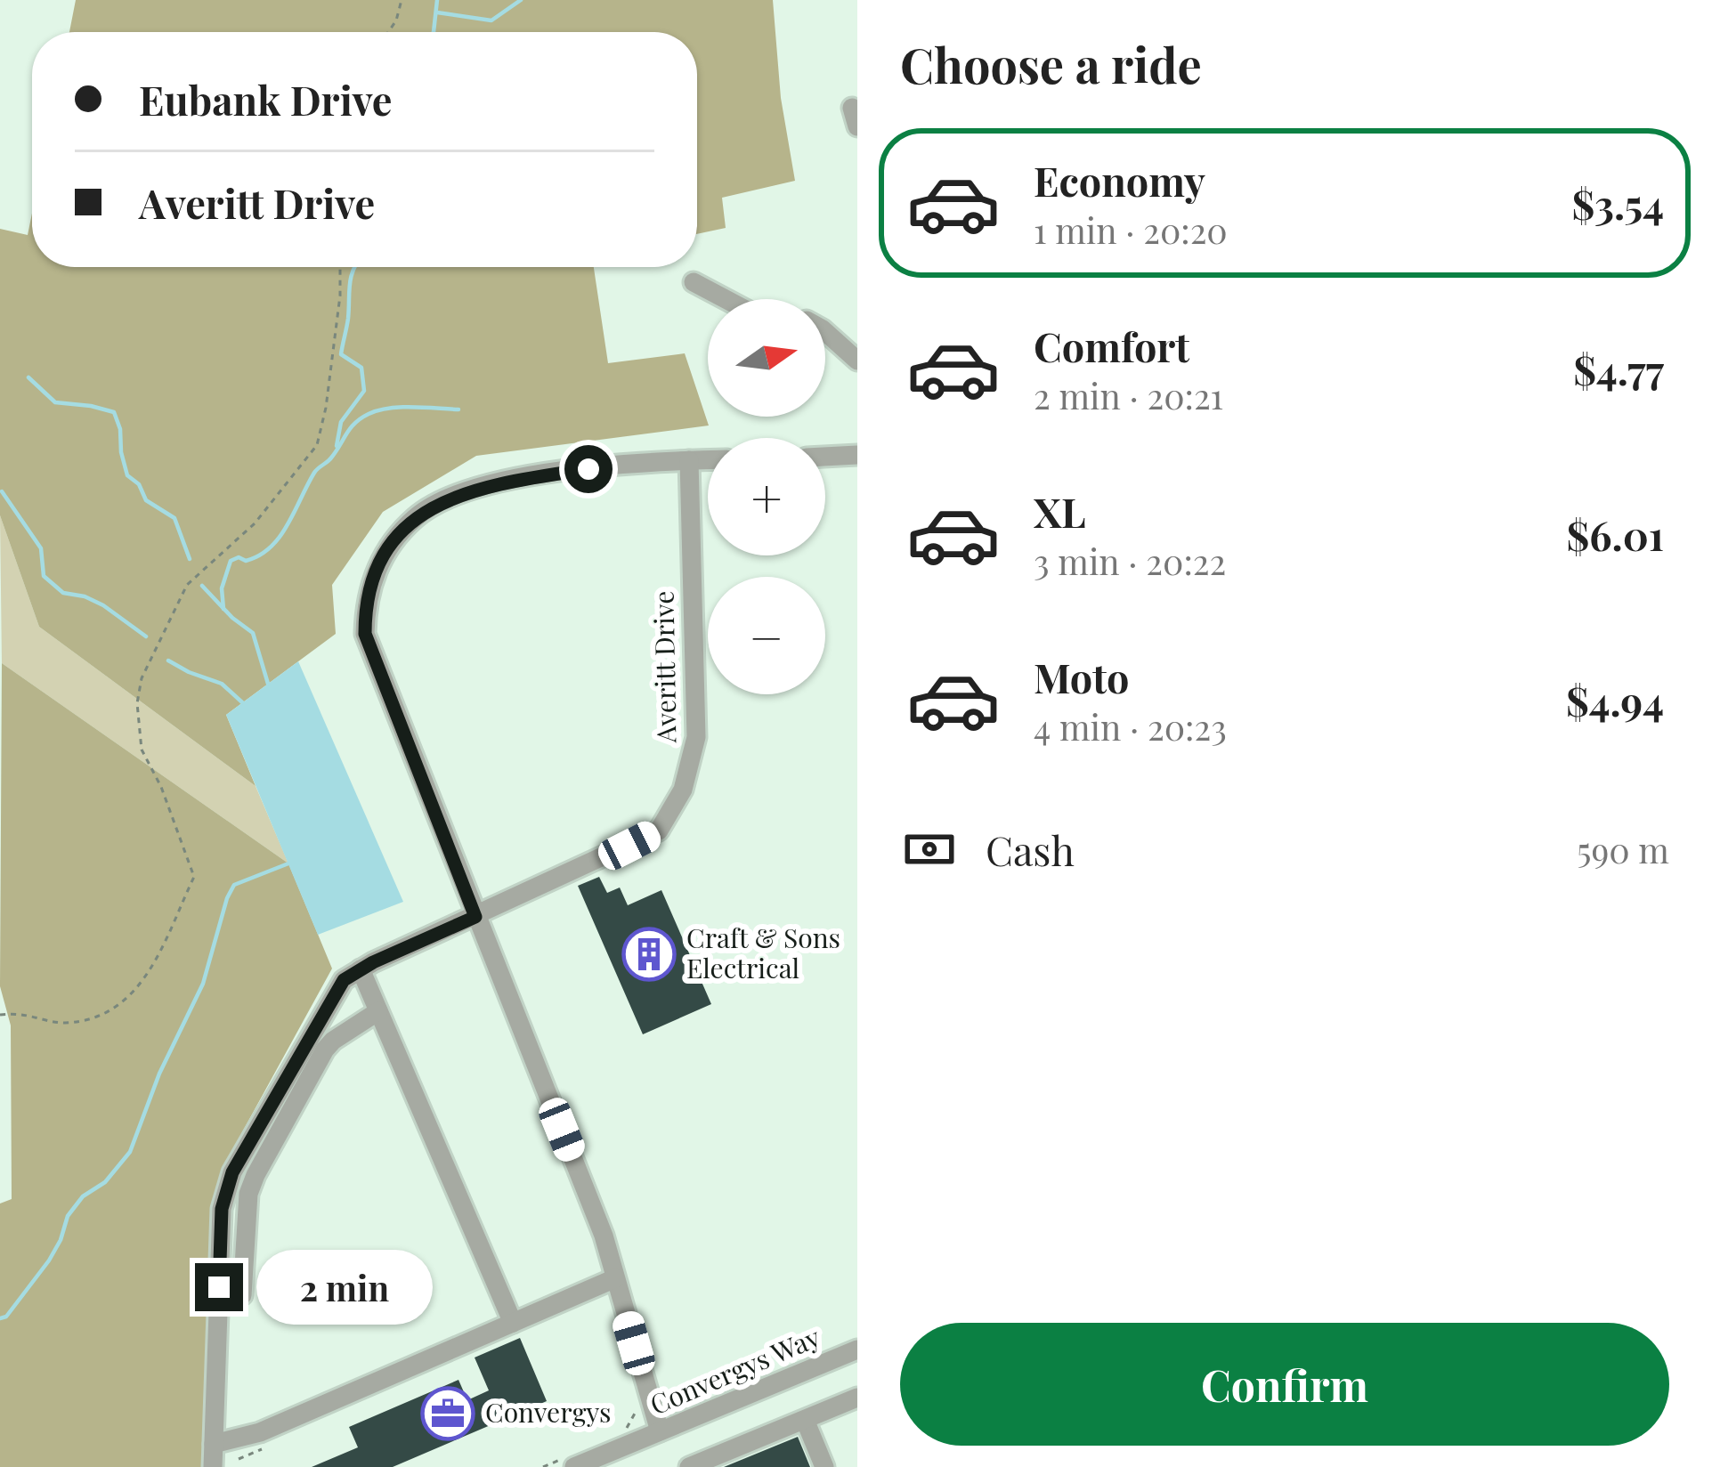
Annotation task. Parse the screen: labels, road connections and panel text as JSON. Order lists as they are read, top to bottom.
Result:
{
  "streets": {
    "street": ["Averitt Drive", "Convergys Way"]
  },
  "places": {
    "building": ["Craft & Sons Electrical"],
    "office": ["Convergys"]
  },
  "north": "right",
  "page": {
    "heading": "Choose a ride",
    "banner": ["Eubank Drive", "Averitt Drive"],
    "list": [
      {
        "name": "Economy",
        "note": "1 min · 20:20",
        "value": "$3.54"
      },
      {
        "name": "Comfort",
        "note": "2 min · 20:21",
        "value": "$4.77"
      },
      {
        "name": "XL",
        "note": "3 min · 20:22",
        "value": "$6.01"
      },
      {
        "name": "Moto",
        "note": "4 min · 20:23",
        "value": "$4.94"
      }
    ],
    "map_buttons": ["+", "−"],
    "pay": ["Cash", "590 m"],
    "bubble": "2 min",
    "buttons": "Confirm"
  }
}
